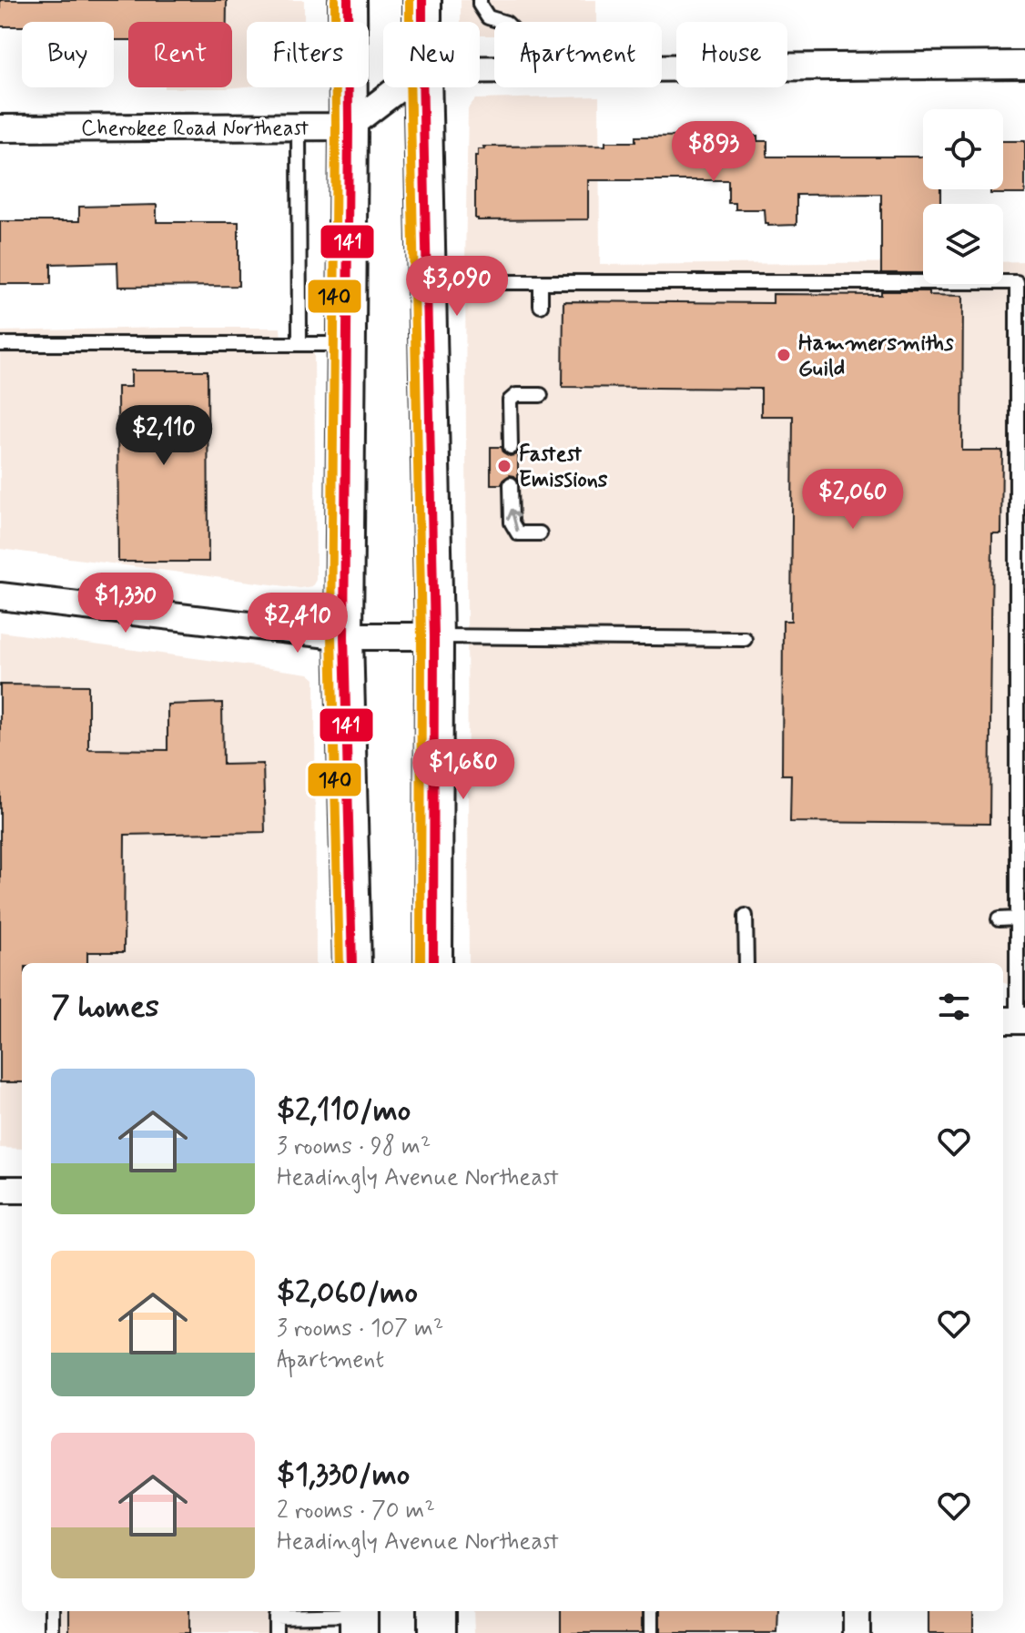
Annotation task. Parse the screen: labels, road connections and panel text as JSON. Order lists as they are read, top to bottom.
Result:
{
  "streets": {
    "street": ["Cherokee Road Northeast"]
  },
  "places": ["Hammersmiths Guild", "Fastest Emissions"],
  "lines": ["transit line 141", "transit line 140"],
  "page": {
    "chip": [
      "Buy",
      "Rent",
      "Filters",
      "New",
      "Apartment",
      "House"
    ],
    "price": [
      "$893",
      "$3,090",
      "$2,110",
      "$2,060",
      "$1,330",
      "$2,410",
      "$1,680"
    ],
    "heading": "7 homes",
    "list": [
      {
        "name": "$2,110/mo",
        "note": "3 rooms · 98 m² · Headingly Avenue Northeast"
      },
      {
        "name": "$2,060/mo",
        "note": "3 rooms · 107 m² · Apartment"
      },
      {
        "name": "$1,330/mo",
        "note": "2 rooms · 70 m² · Headingly Avenue Northeast"
      }
    ]
  }
}
